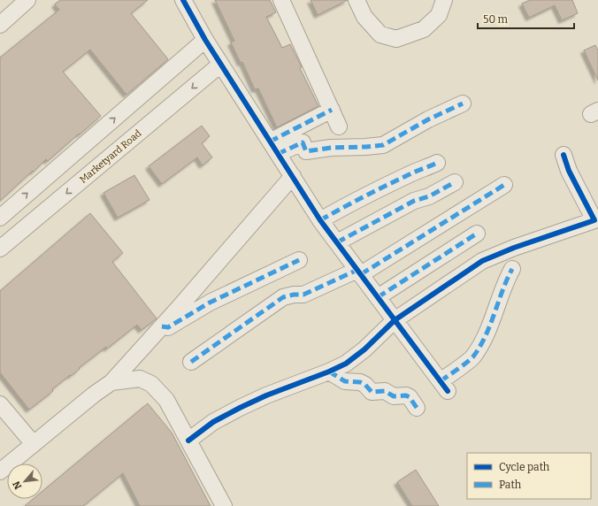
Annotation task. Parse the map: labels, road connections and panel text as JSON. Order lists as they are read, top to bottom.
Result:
{
  "streets": {
    "street": ["Marketyard Road"]
  },
  "legend": ["Cycle path", "Path"],
  "scale_bar": "50 m",
  "north": "bottom left"
}
